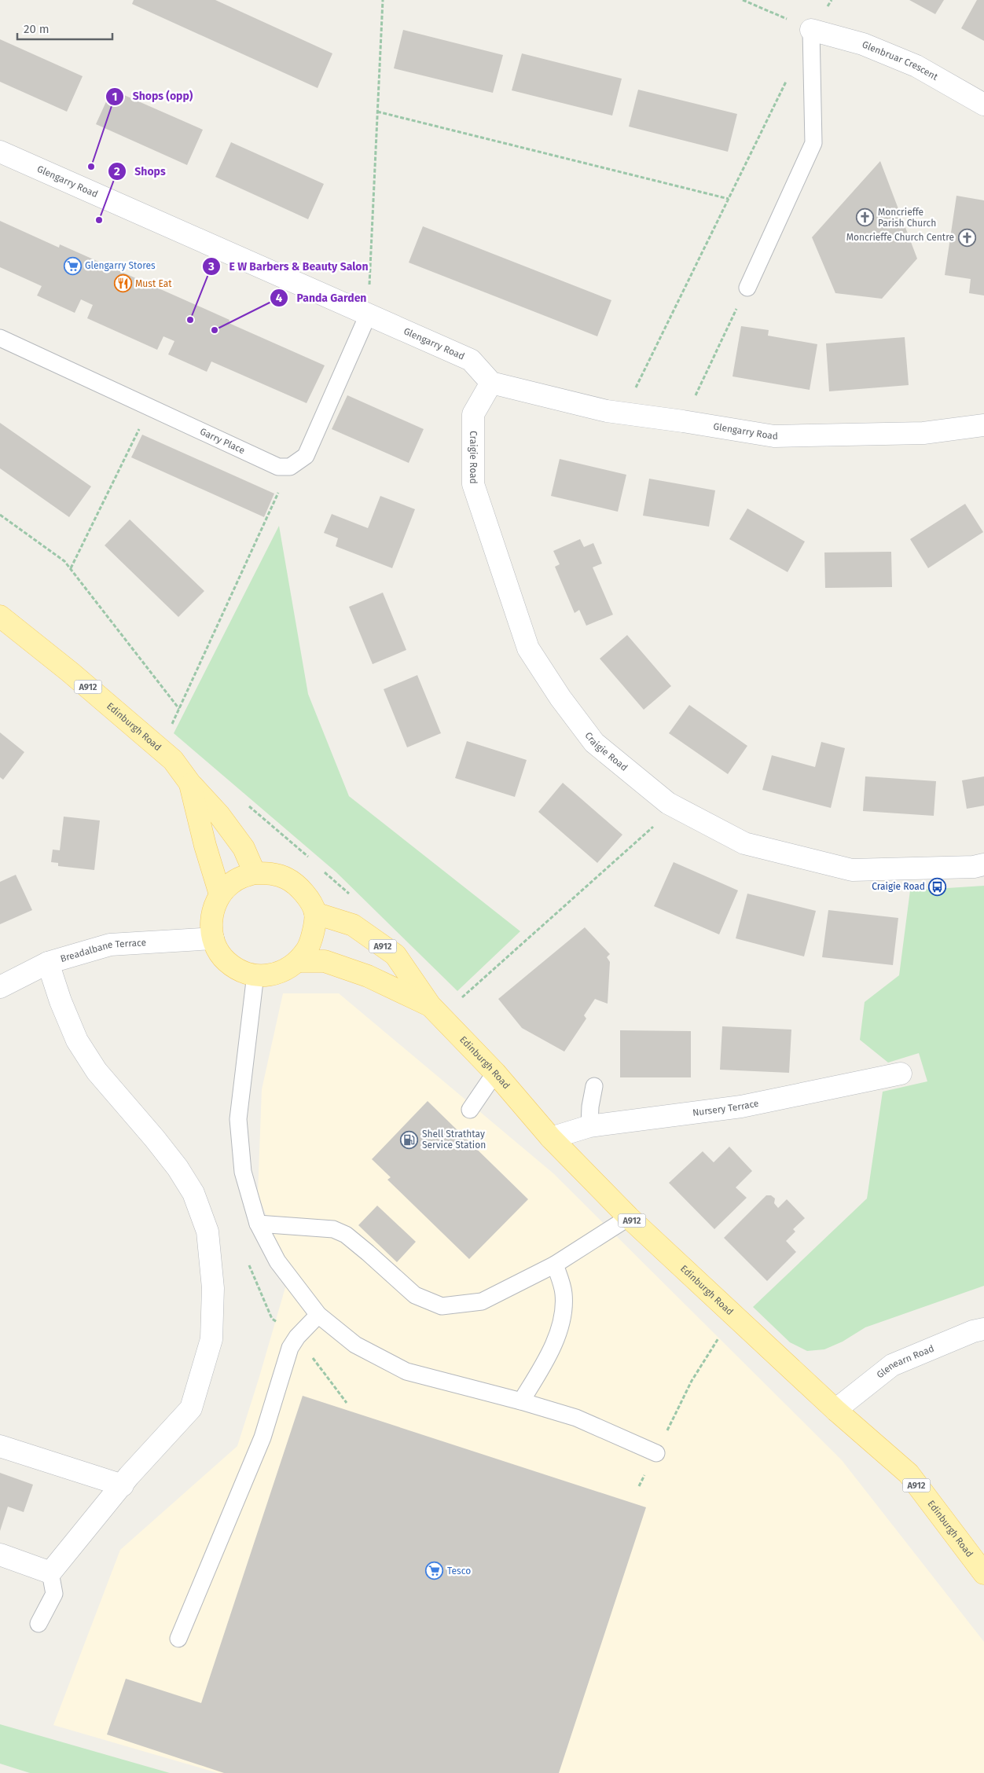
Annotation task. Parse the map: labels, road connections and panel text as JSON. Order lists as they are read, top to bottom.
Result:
{
  "streets": {
    "main road": ["A912", "Edinburgh Road"],
    "street": [
      "Glenbruar Crescent",
      "Glengarry Road",
      "Craigie Road",
      "Breadalbane Terrace",
      "Nursery Terrace",
      "Glenearn Road"
    ],
    "lane": ["Garry Place"]
  },
  "crossings": [
    ["Glengarry Road", "Craigie Road"],
    ["Edinburgh Road", "Breadalbane Terrace"],
    ["Edinburgh Road", "Nursery Terrace"],
    ["Edinburgh Road", "Glenearn Road"]
  ],
  "places": {
    "other": [
      "Shops (opp)",
      "Shops",
      "E W Barbers & Beauty Salon",
      "Panda Garden"
    ],
    "church": ["Moncrieffe Parish Church", "Moncrieffe Church Centre"],
    "supermarket": ["Glengarry Stores", "Tesco"],
    "restaurant": ["Must Eat"],
    "bus stop": ["Craigie Road"],
    "fuel station": ["Shell Strathtay Service Station"]
  },
  "scale_bar": "20 m"
}
